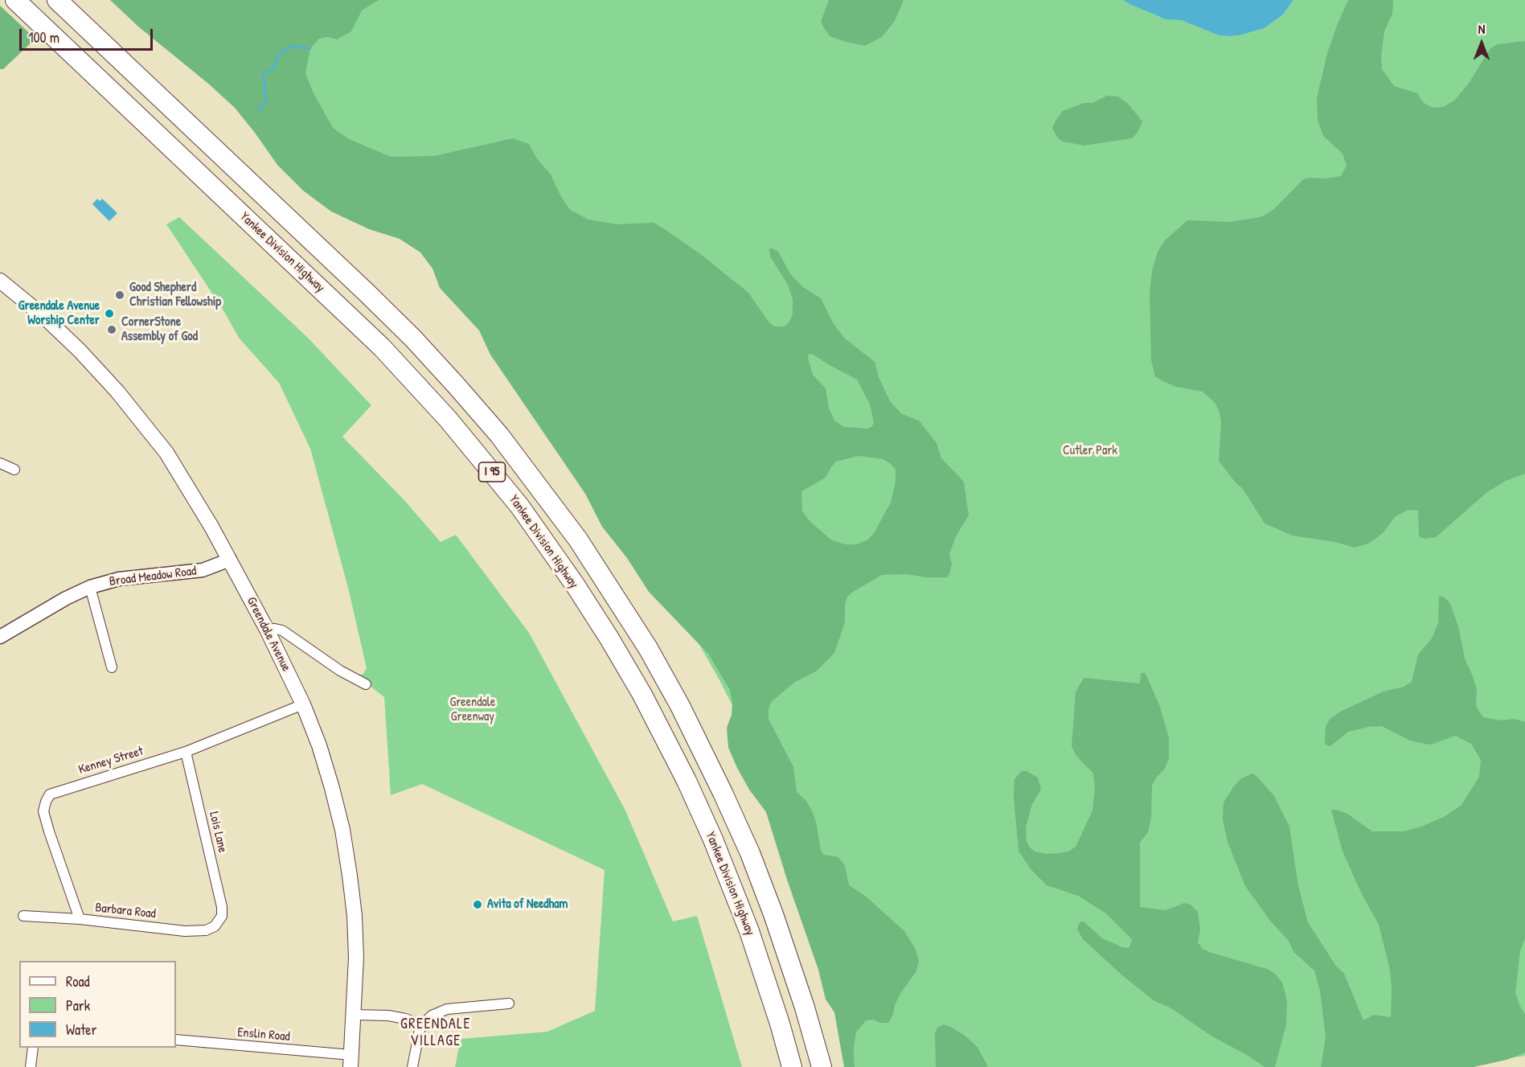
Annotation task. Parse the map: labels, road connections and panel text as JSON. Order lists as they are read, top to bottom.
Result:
{
  "streets": {
    "highway": ["Yankee Division Highway", "I 95"],
    "main road": ["Greendale Avenue"],
    "street": [
      "Broad Meadow Road",
      "Kenney Street",
      "Lois Lane",
      "Barbara Road",
      "Enslin Road"
    ]
  },
  "crossings": [
    ["Broad Meadow Road", "Greendale Avenue"],
    ["Greendale Avenue", "Kenney Street"],
    ["Greendale Avenue", "Enslin Road"],
    ["Kenney Street", "Lois Lane"],
    ["Kenney Street", "Barbara Road"],
    ["Lois Lane", "Barbara Road"]
  ],
  "districts": ["GREENDALE VILLAGE"],
  "parks": ["Cutler Park", "Greendale Greenway"],
  "places": [
    "Good Shepherd Christian Fellowship",
    "Greendale Avenue Worship Center",
    "CornerStone Assembly of God",
    "Avita of Needham"
  ],
  "legend": ["Road", "Park", "Water"],
  "scale_bar": "100 m",
  "north": "top"
}
